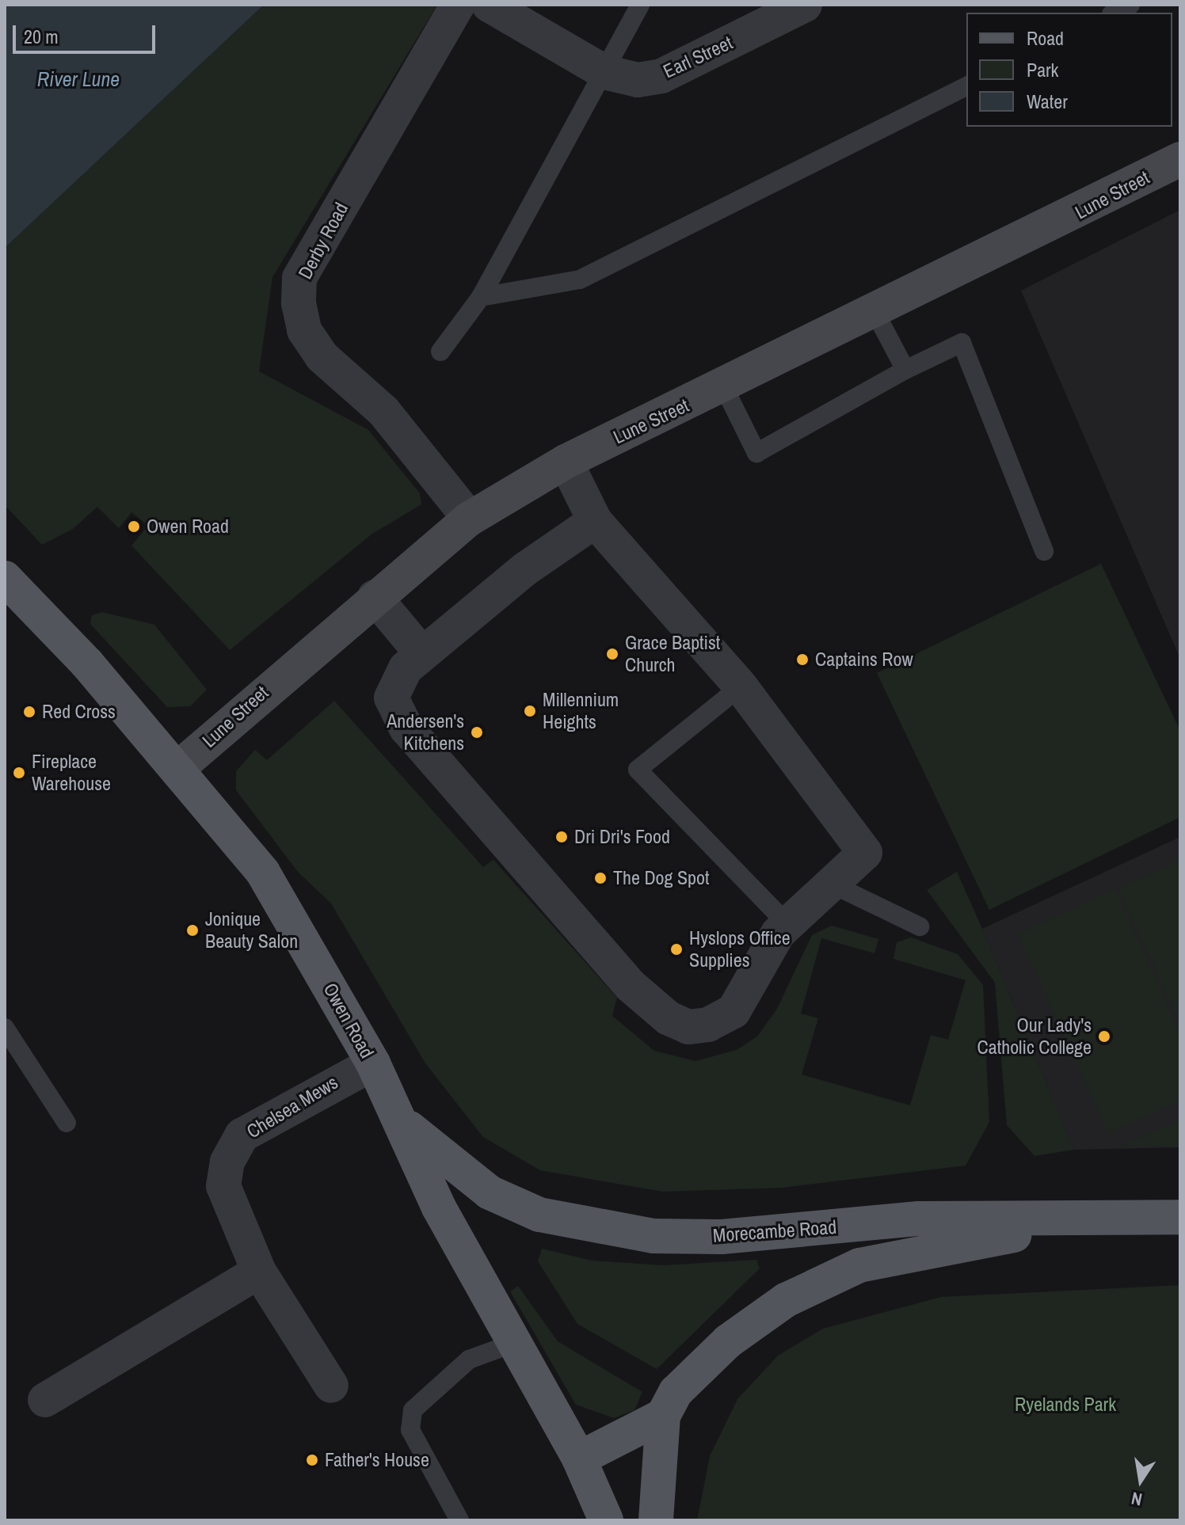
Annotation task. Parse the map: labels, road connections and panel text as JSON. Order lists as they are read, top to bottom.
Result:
{
  "streets": {
    "main road": ["Owen Road", "Morecambe Road"],
    "street": [
      "Earl Street",
      "Lune Street",
      "Derby Road",
      "Chelsea Mews"
    ]
  },
  "crossings": [
    ["Lune Street", "Derby Road"],
    ["Lune Street", "Owen Road"],
    ["Owen Road", "Chelsea Mews"],
    ["Owen Road", "Morecambe Road"]
  ],
  "water": ["River Lune"],
  "parks": ["Ryelands Park"],
  "places": [
    "Owen Road",
    "Grace Baptist Church",
    "Captains Row",
    "Millennium Heights",
    "Red Cross",
    "Andersen's Kitchens",
    "Fireplace Warehouse",
    "Dri Dri's Food",
    "The Dog Spot",
    "Jonique Beauty Salon",
    "Hyslops Office Supplies",
    "Our Lady's Catholic College",
    "Father's House"
  ],
  "legend": ["Road", "Park", "Water"],
  "scale_bar": "20 m",
  "north": "bottom"
}
